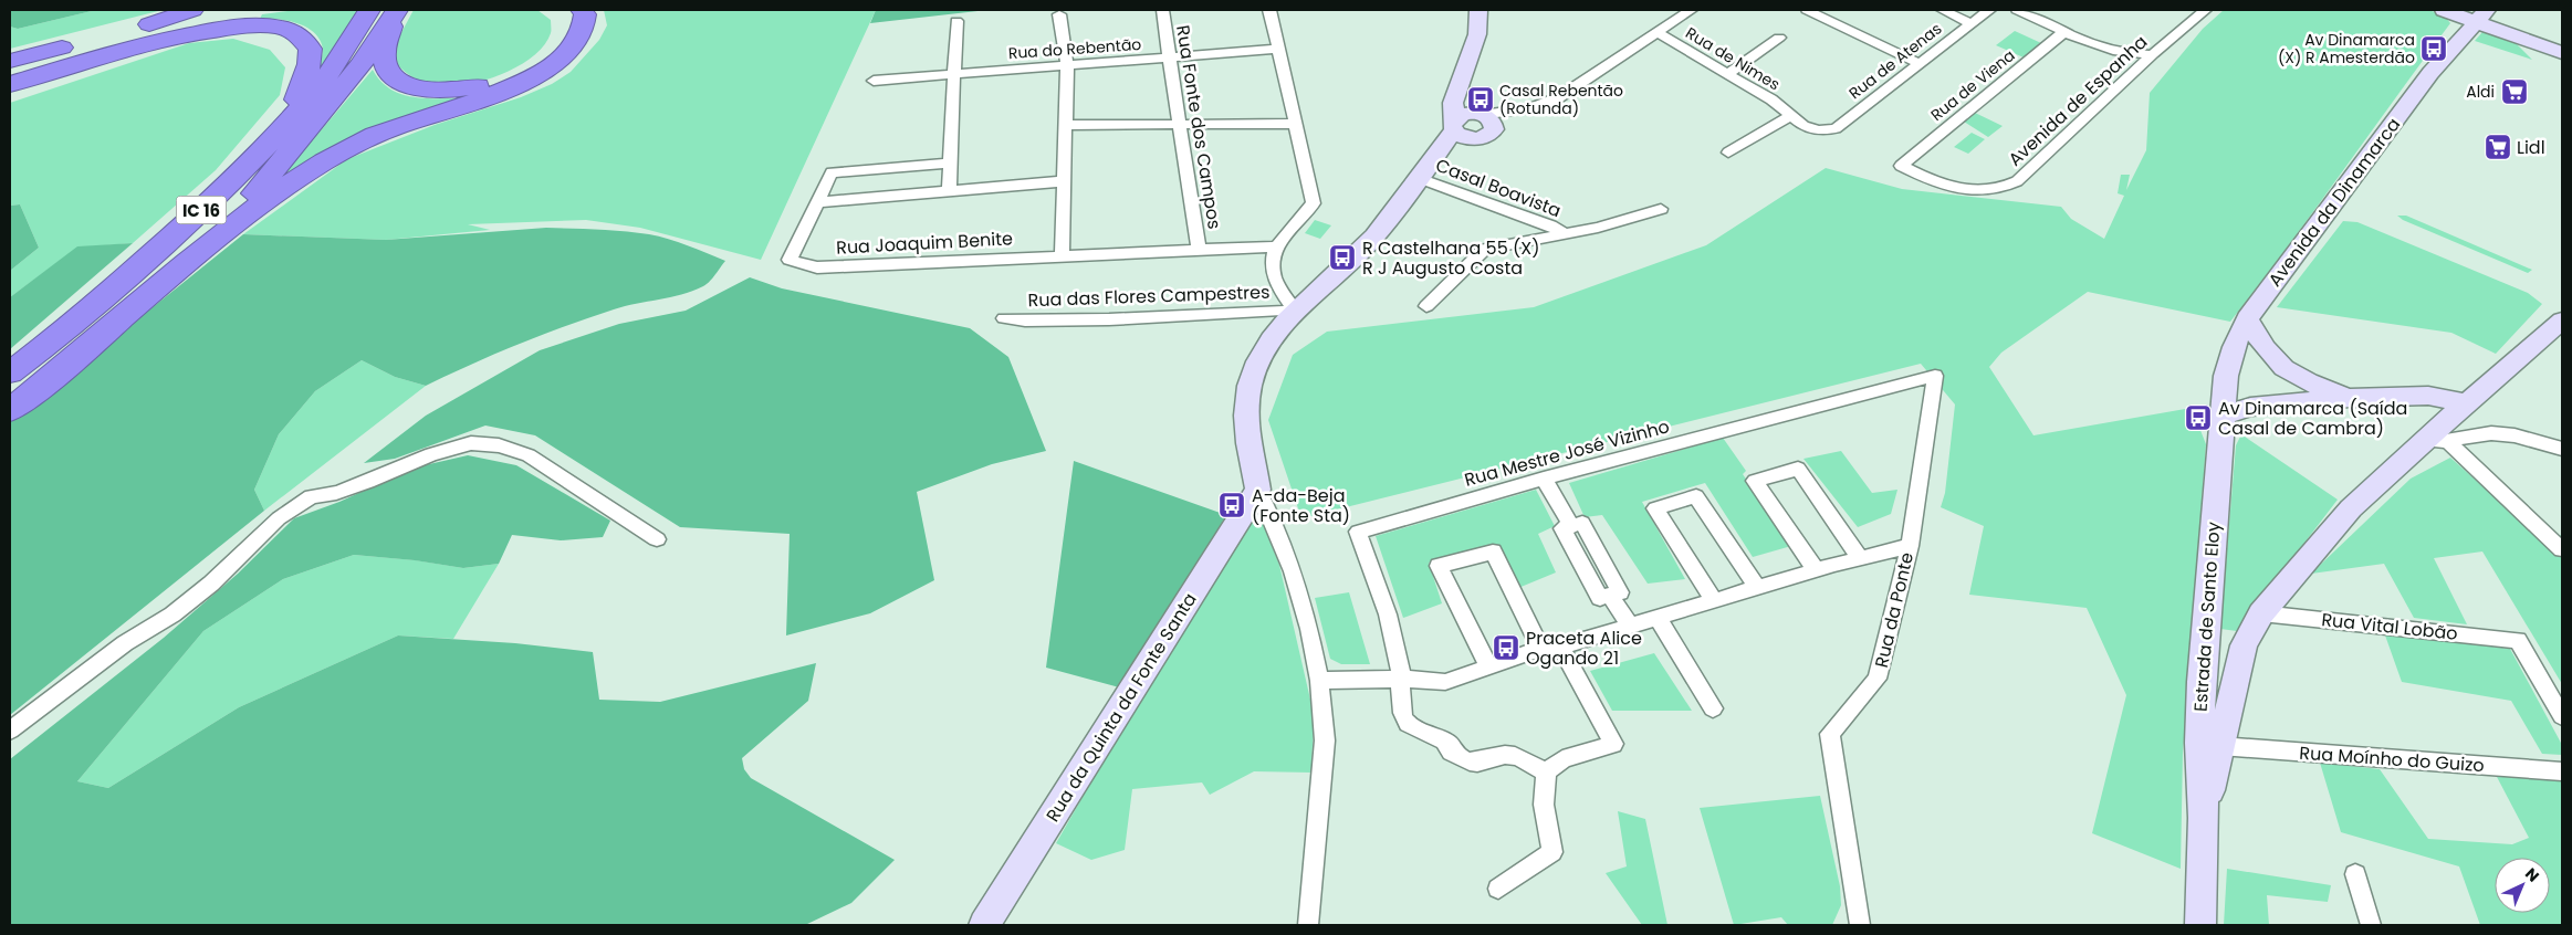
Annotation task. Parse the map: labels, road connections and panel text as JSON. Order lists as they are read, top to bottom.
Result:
{
  "streets": {
    "highway": ["IC 16"],
    "main road": ["Avenida da Dinamarca", "Estrada de Santo Eloy", "Rua da Quinta da Fonte Santa"],
    "street": [
      "Rua do Rebentão",
      "Rua de Nimes",
      "Rua de Atenas",
      "Rua de Viena",
      "Avenida de Espanha",
      "Rua Fonte dos Campos",
      "Casal Boavista",
      "Rua Joaquim Benite",
      "Rua das Flores Campestres",
      "Rua Mestre José Vizinho",
      "Rua da Ponte",
      "Rua Vital Lobão",
      "Rua Moínho do Guizo"
    ]
  },
  "crossings": [
    ["Rua do Rebentão", "Rua Fonte dos Campos"],
    ["Rua de Nimes", "Rua de Atenas"],
    ["Rua de Viena", "Avenida de Espanha"],
    ["Rua Fonte dos Campos", "Rua Joaquim Benite"],
    ["Avenida da Dinamarca", "Estrada de Santo Eloy"],
    ["Rua Mestre José Vizinho", "Rua da Ponte"],
    ["Estrada de Santo Eloy", "Rua Vital Lobão"],
    ["Estrada de Santo Eloy", "Rua Moínho do Guizo"]
  ],
  "places": {
    "bus stop": [
      "Av Dinamarca (X) R Amesterdão",
      "Casal Rebentão (Rotunda)",
      "R Castelhana 55 (X) R J Augusto Costa",
      "Av Dinamarca (Saída Casal de Cambra)",
      "A-da-Beja (Fonte Sta)",
      "Praceta Alice Ogando 21"
    ],
    "supermarket": ["Aldi", "Lidl"]
  },
  "north": "top right"
}
